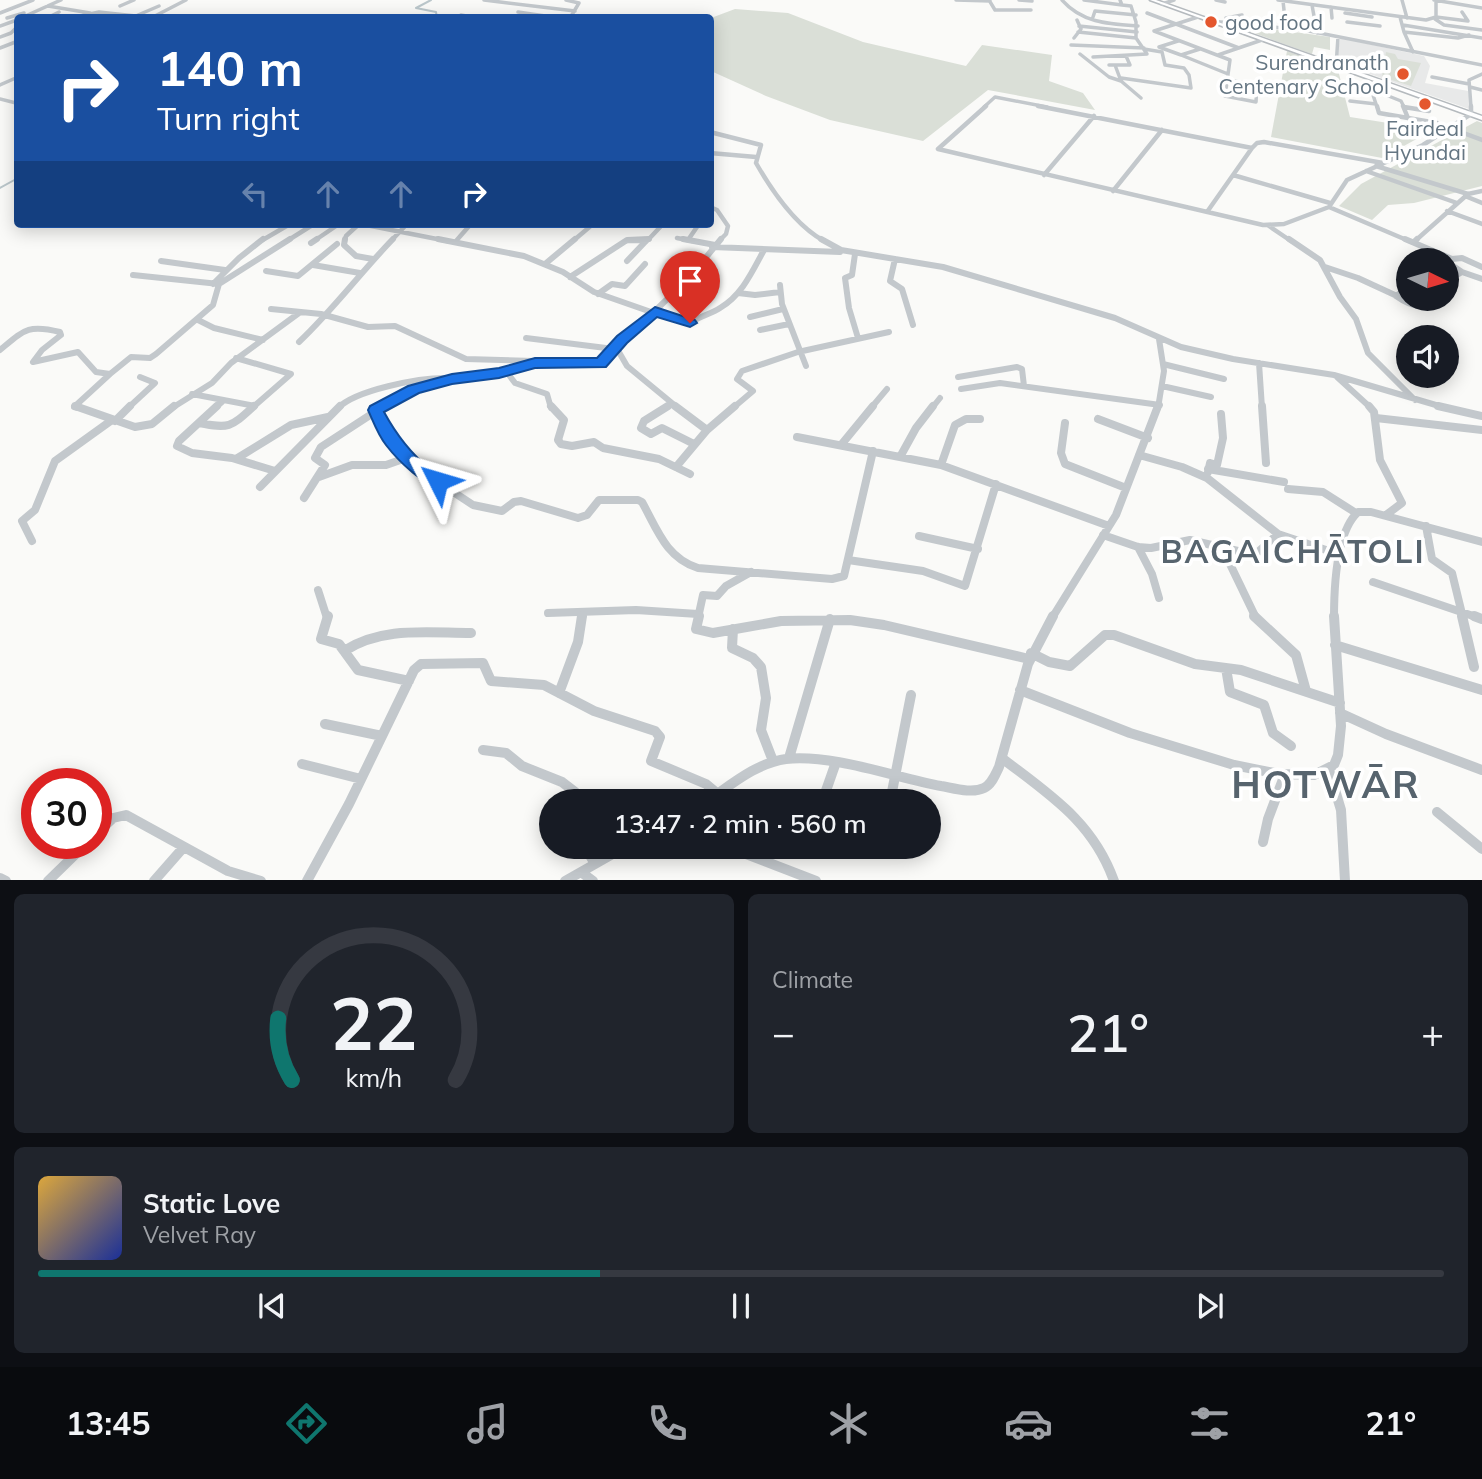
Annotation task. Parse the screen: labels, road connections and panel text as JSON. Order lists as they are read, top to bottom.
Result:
{
  "districts": ["BAGAICHĀTOLI", "HOTWĀR"],
  "places": ["good food", "Surendranath Centenary School", "Fairdeal Hyundai"],
  "north": "right",
  "page": {
    "turn": ["140 m", "Turn right"],
    "limit": "30",
    "trip": "13:47 · 2 min · 560 m",
    "tile": "Climate",
    "heat": ["−", "21°", "+"],
    "song": ["Static Love", "Velvet Ray"],
    "tabs": ["13:45", "21°"],
    "gauge": ["22", "km/h"]
  }
}
